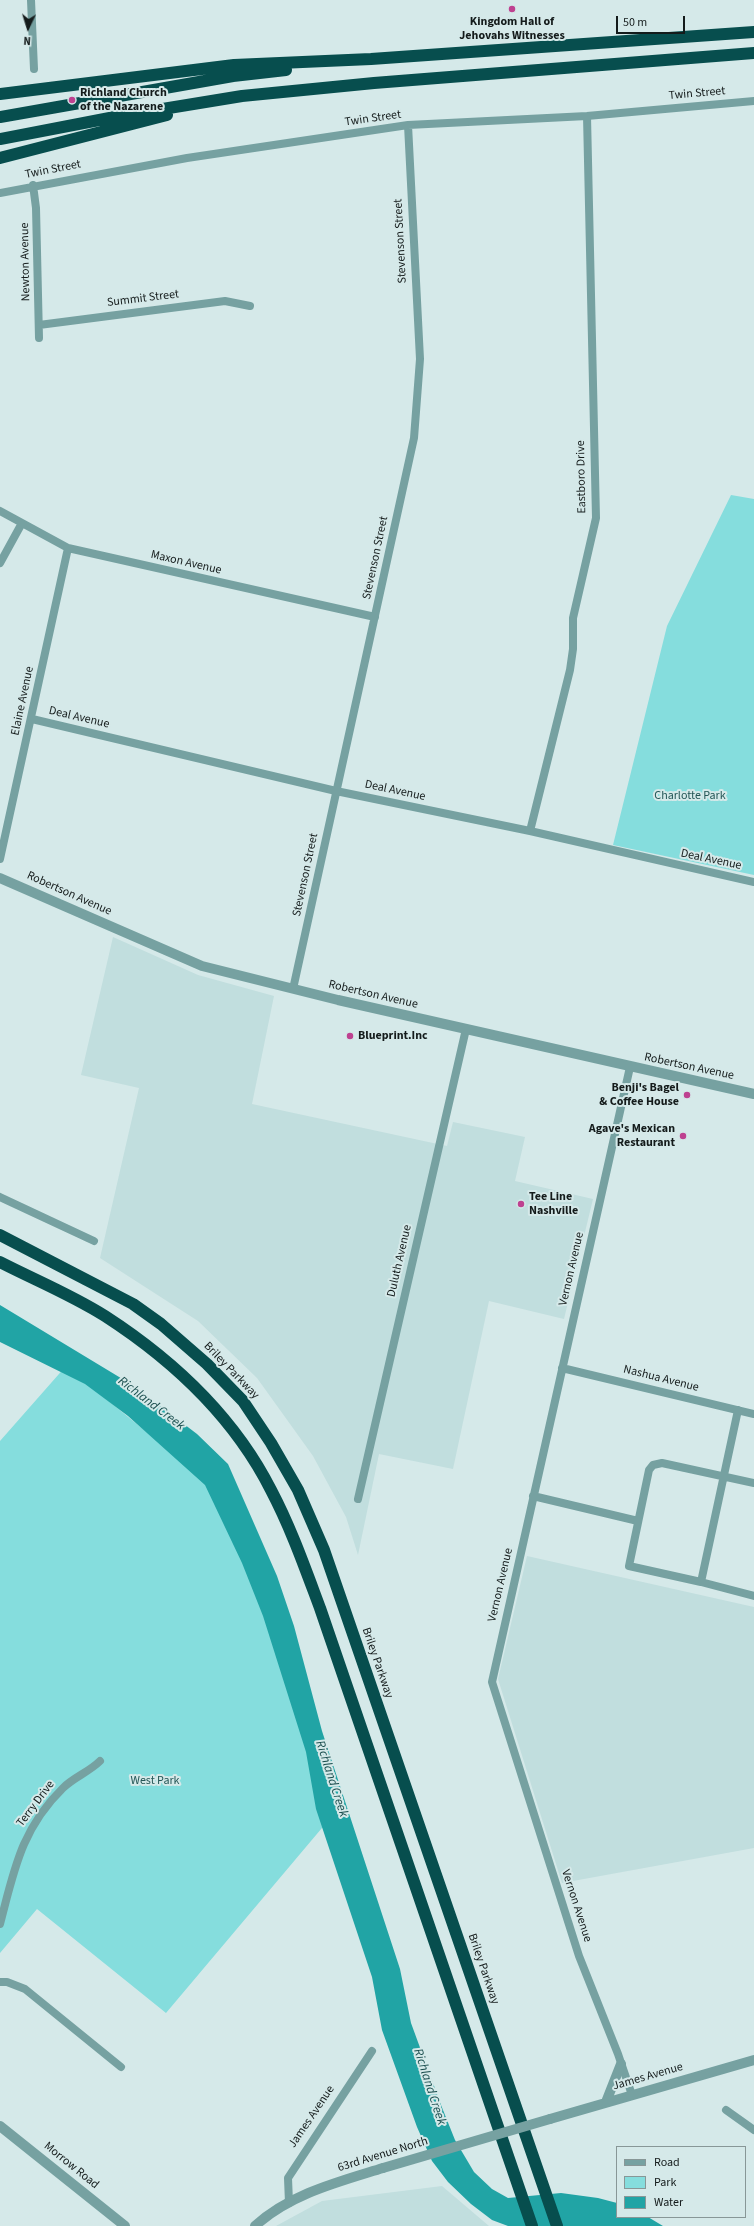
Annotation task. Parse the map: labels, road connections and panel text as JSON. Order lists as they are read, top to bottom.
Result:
{
  "streets": {
    "highway": ["Briley Parkway"],
    "street": [
      "Twin Street",
      "Stevenson Street",
      "Newton Avenue",
      "Summit Street",
      "Eastboro Drive",
      "Maxon Avenue",
      "Elaine Avenue",
      "Deal Avenue",
      "Robertson Avenue",
      "Duluth Avenue",
      "Vernon Avenue",
      "Nashua Avenue",
      "Terry Drive",
      "James Avenue",
      "63rd Avenue North",
      "Morrow Road"
    ]
  },
  "crossings": [
    ["Twin Street", "Stevenson Street"],
    ["Twin Street", "Newton Avenue"],
    ["Twin Street", "Eastboro Drive"],
    ["Stevenson Street", "Maxon Avenue"],
    ["Stevenson Street", "Deal Avenue"],
    ["Stevenson Street", "Robertson Avenue"],
    ["Newton Avenue", "Summit Street"],
    ["Eastboro Drive", "Deal Avenue"],
    ["Maxon Avenue", "Elaine Avenue"],
    ["Elaine Avenue", "Deal Avenue"],
    ["Robertson Avenue", "Duluth Avenue"],
    ["Robertson Avenue", "Vernon Avenue"],
    ["Vernon Avenue", "Nashua Avenue"],
    ["Vernon Avenue", "James Avenue"],
    ["James Avenue", "63rd Avenue North"]
  ],
  "water": ["Richland Creek"],
  "parks": ["Charlotte Park", "West Park"],
  "places": [
    "Kingdom Hall of Jehovahs Witnesses",
    "Richland Church of the Nazarene",
    "Blueprint.Inc",
    "Benji's Bagel & Coffee House",
    "Agave's Mexican Restaurant",
    "Tee Line Nashville"
  ],
  "legend": ["Road", "Park", "Water"],
  "scale_bar": "50 m",
  "north": "bottom"
}
